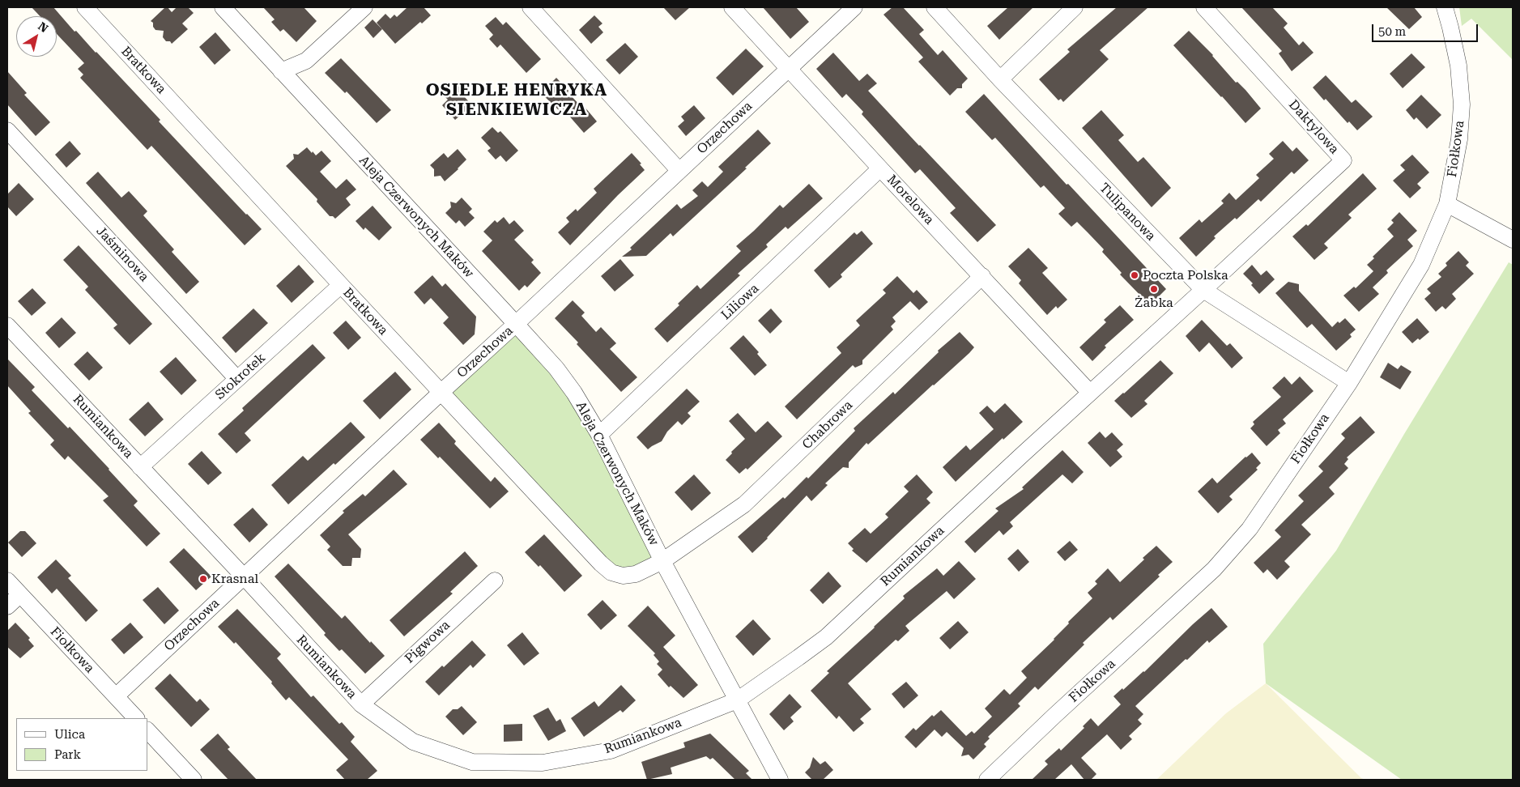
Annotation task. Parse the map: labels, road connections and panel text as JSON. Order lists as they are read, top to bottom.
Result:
{
  "streets": {
    "street": [
      "Bratkowa",
      "Daktylowa",
      "Orzechowa",
      "Fiołkowa",
      "Morelowa",
      "Tulipanowa",
      "Aleja Czerwonych Maków",
      "Jaśminowa",
      "Liliowa",
      "Stokrotek",
      "Chabrowa",
      "Rumiankowa",
      "Pigwowa"
    ]
  },
  "crossings": [
    ["Bratkowa", "Orzechowa"],
    ["Bratkowa", "Aleja Czerwonych Maków"],
    ["Bratkowa", "Stokrotek"],
    ["Bratkowa", "Chabrowa"],
    ["Daktylowa", "Tulipanowa"],
    ["Daktylowa", "Rumiankowa"],
    ["Orzechowa", "Fiołkowa"],
    ["Orzechowa", "Morelowa"],
    ["Orzechowa", "Aleja Czerwonych Maków"],
    ["Orzechowa", "Rumiankowa"],
    ["Fiołkowa", "Tulipanowa"],
    ["Morelowa", "Liliowa"],
    ["Morelowa", "Chabrowa"],
    ["Morelowa", "Rumiankowa"],
    ["Tulipanowa", "Rumiankowa"],
    ["Aleja Czerwonych Maków", "Liliowa"],
    ["Aleja Czerwonych Maków", "Chabrowa"],
    ["Aleja Czerwonych Maków", "Rumiankowa"],
    ["Jaśminowa", "Stokrotek"],
    ["Stokrotek", "Rumiankowa"],
    ["Rumiankowa", "Pigwowa"]
  ],
  "districts": ["OSIEDLE HENRYKA SIENKIEWICZA"],
  "places": ["Poczta Polska", "Żabka", "Krasnal"],
  "legend": ["Ulica", "Park"],
  "scale_bar": "50 m",
  "north": "top right"
}
